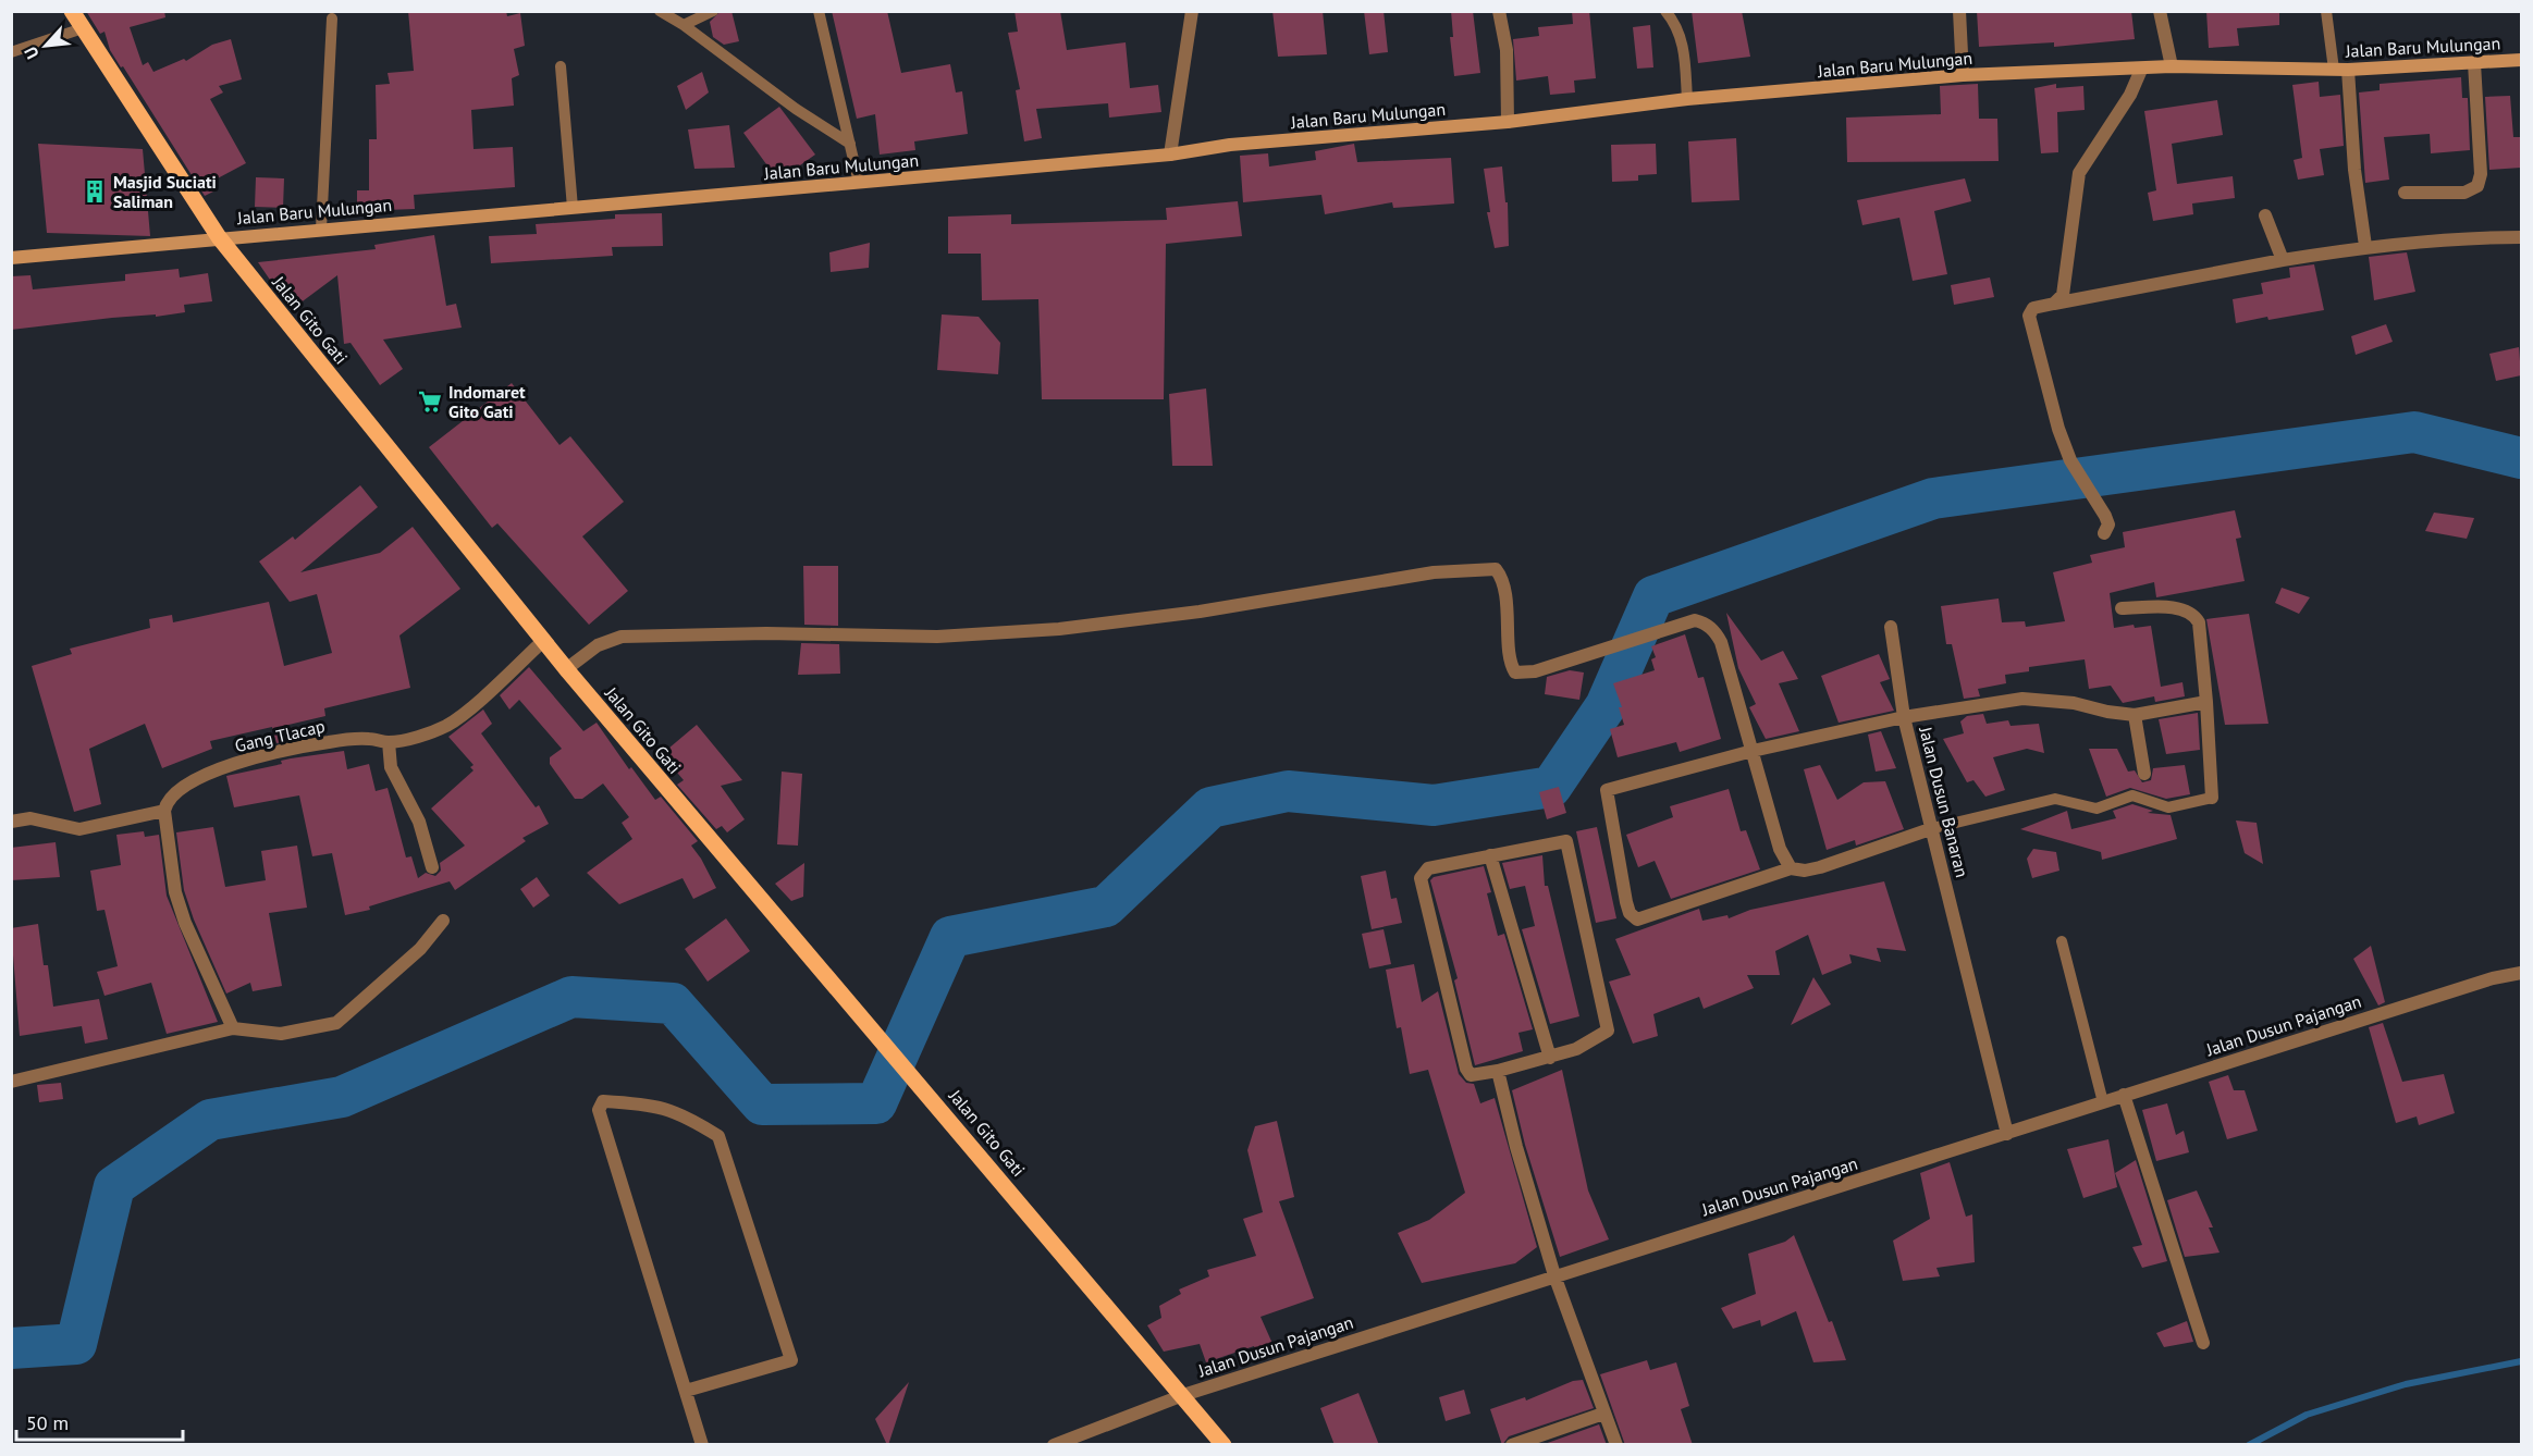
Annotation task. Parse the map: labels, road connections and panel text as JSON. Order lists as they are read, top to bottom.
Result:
{
  "streets": {
    "main road": ["Jalan Baru Mulungan", "Jalan Gito Gati"],
    "street": ["Gang Tlacap", "Jalan Dusun Banaran", "Jalan Dusun Pajangan"]
  },
  "crossings": [
    ["Jalan Baru Mulungan", "Jalan Gito Gati"],
    ["Jalan Gito Gati", "Gang Tlacap"],
    ["Jalan Gito Gati", "Jalan Dusun Pajangan"],
    ["Jalan Dusun Banaran", "Jalan Dusun Pajangan"]
  ],
  "places": {
    "building": ["Masjid Suciati Saliman"],
    "supermarket": ["Indomaret Gito Gati"]
  },
  "scale_bar": "50 m",
  "north": "bottom left"
}
